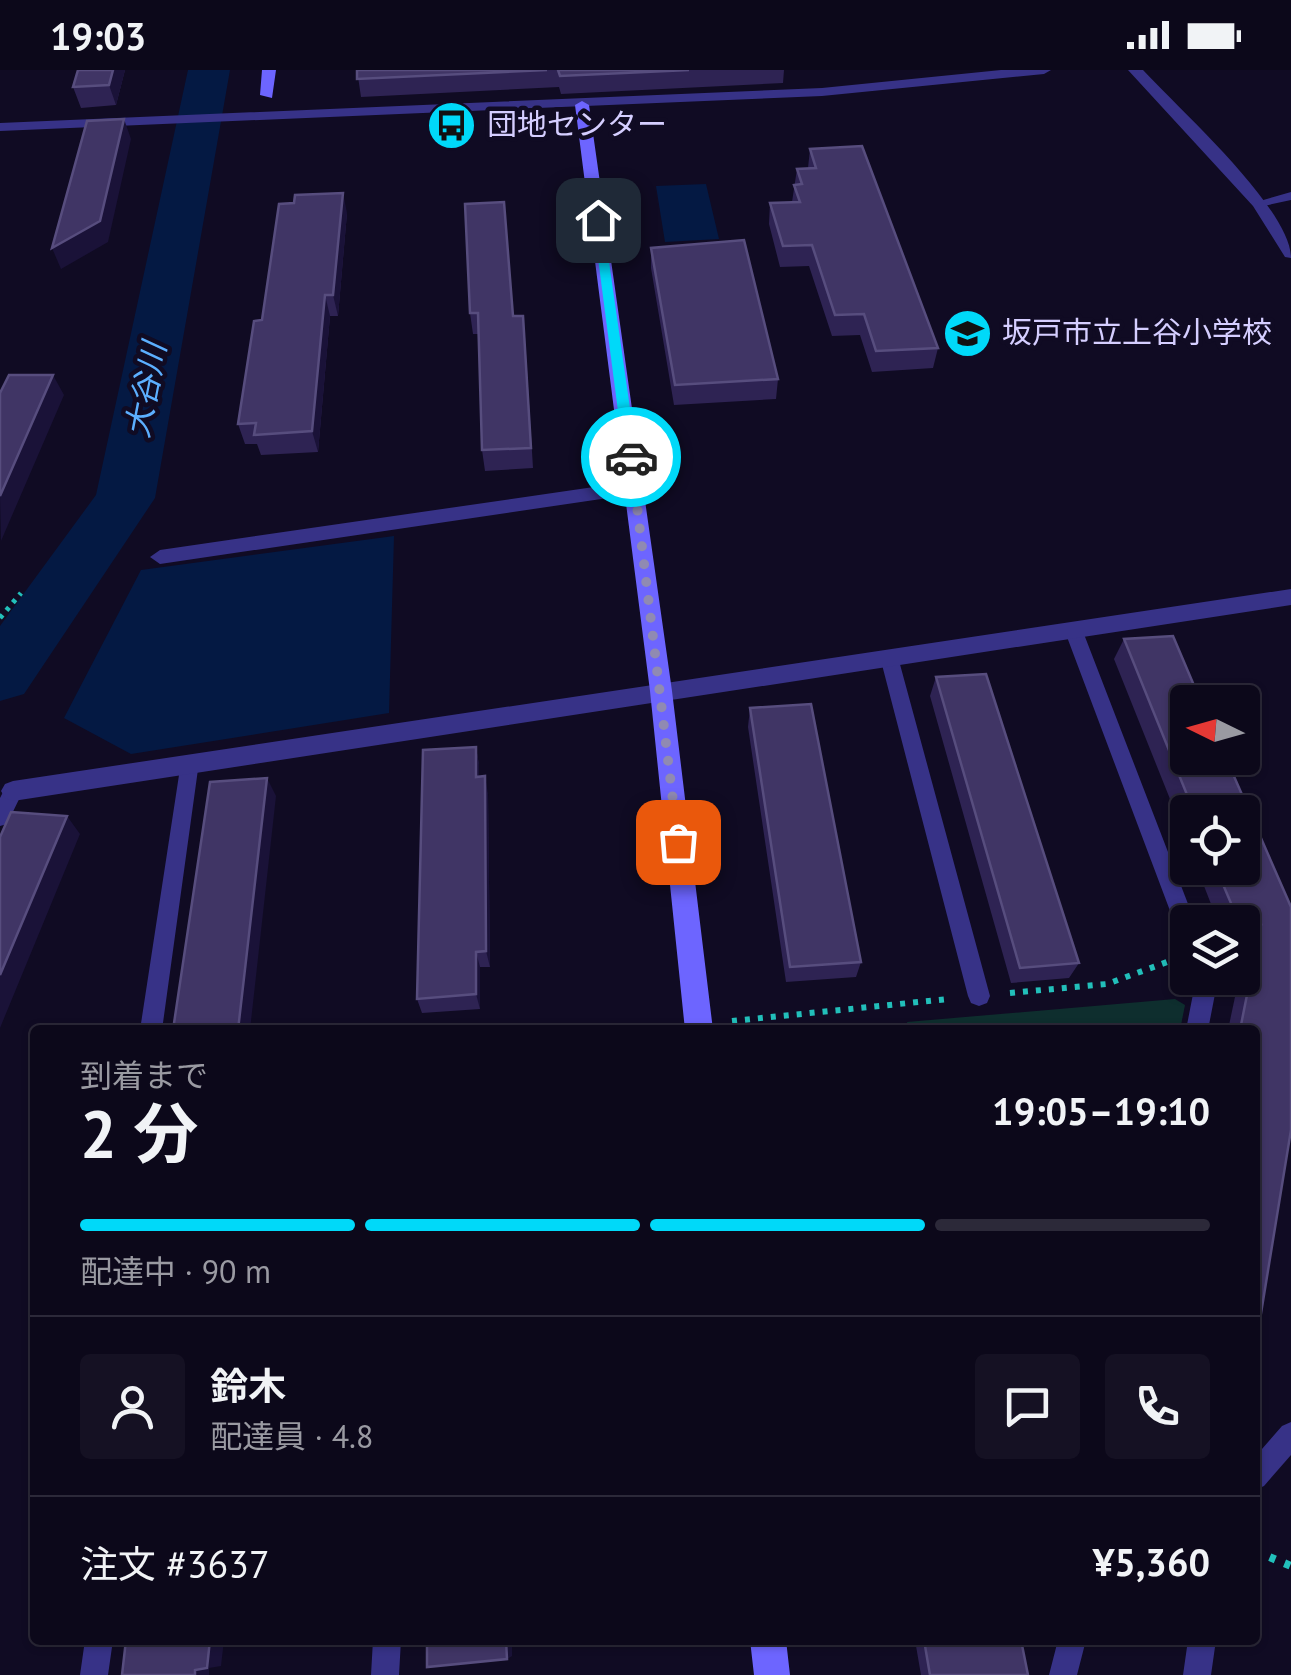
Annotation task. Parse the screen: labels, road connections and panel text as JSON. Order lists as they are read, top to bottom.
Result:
{
  "water": ["大谷川"],
  "places": {
    "bus stop": ["団地センター"],
    "school or university": ["坂戸市立上谷小学校"]
  },
  "north": "left",
  "page": {
    "status": "19:03",
    "heading": ["2 分", "到着まで", "19:05–19:10"],
    "panel": [
      "鈴木",
      "配達員 · 4.8",
      "注文 #3637",
      "¥5,360"
    ],
    "bar": "配達中 · 90 m"
  }
}
